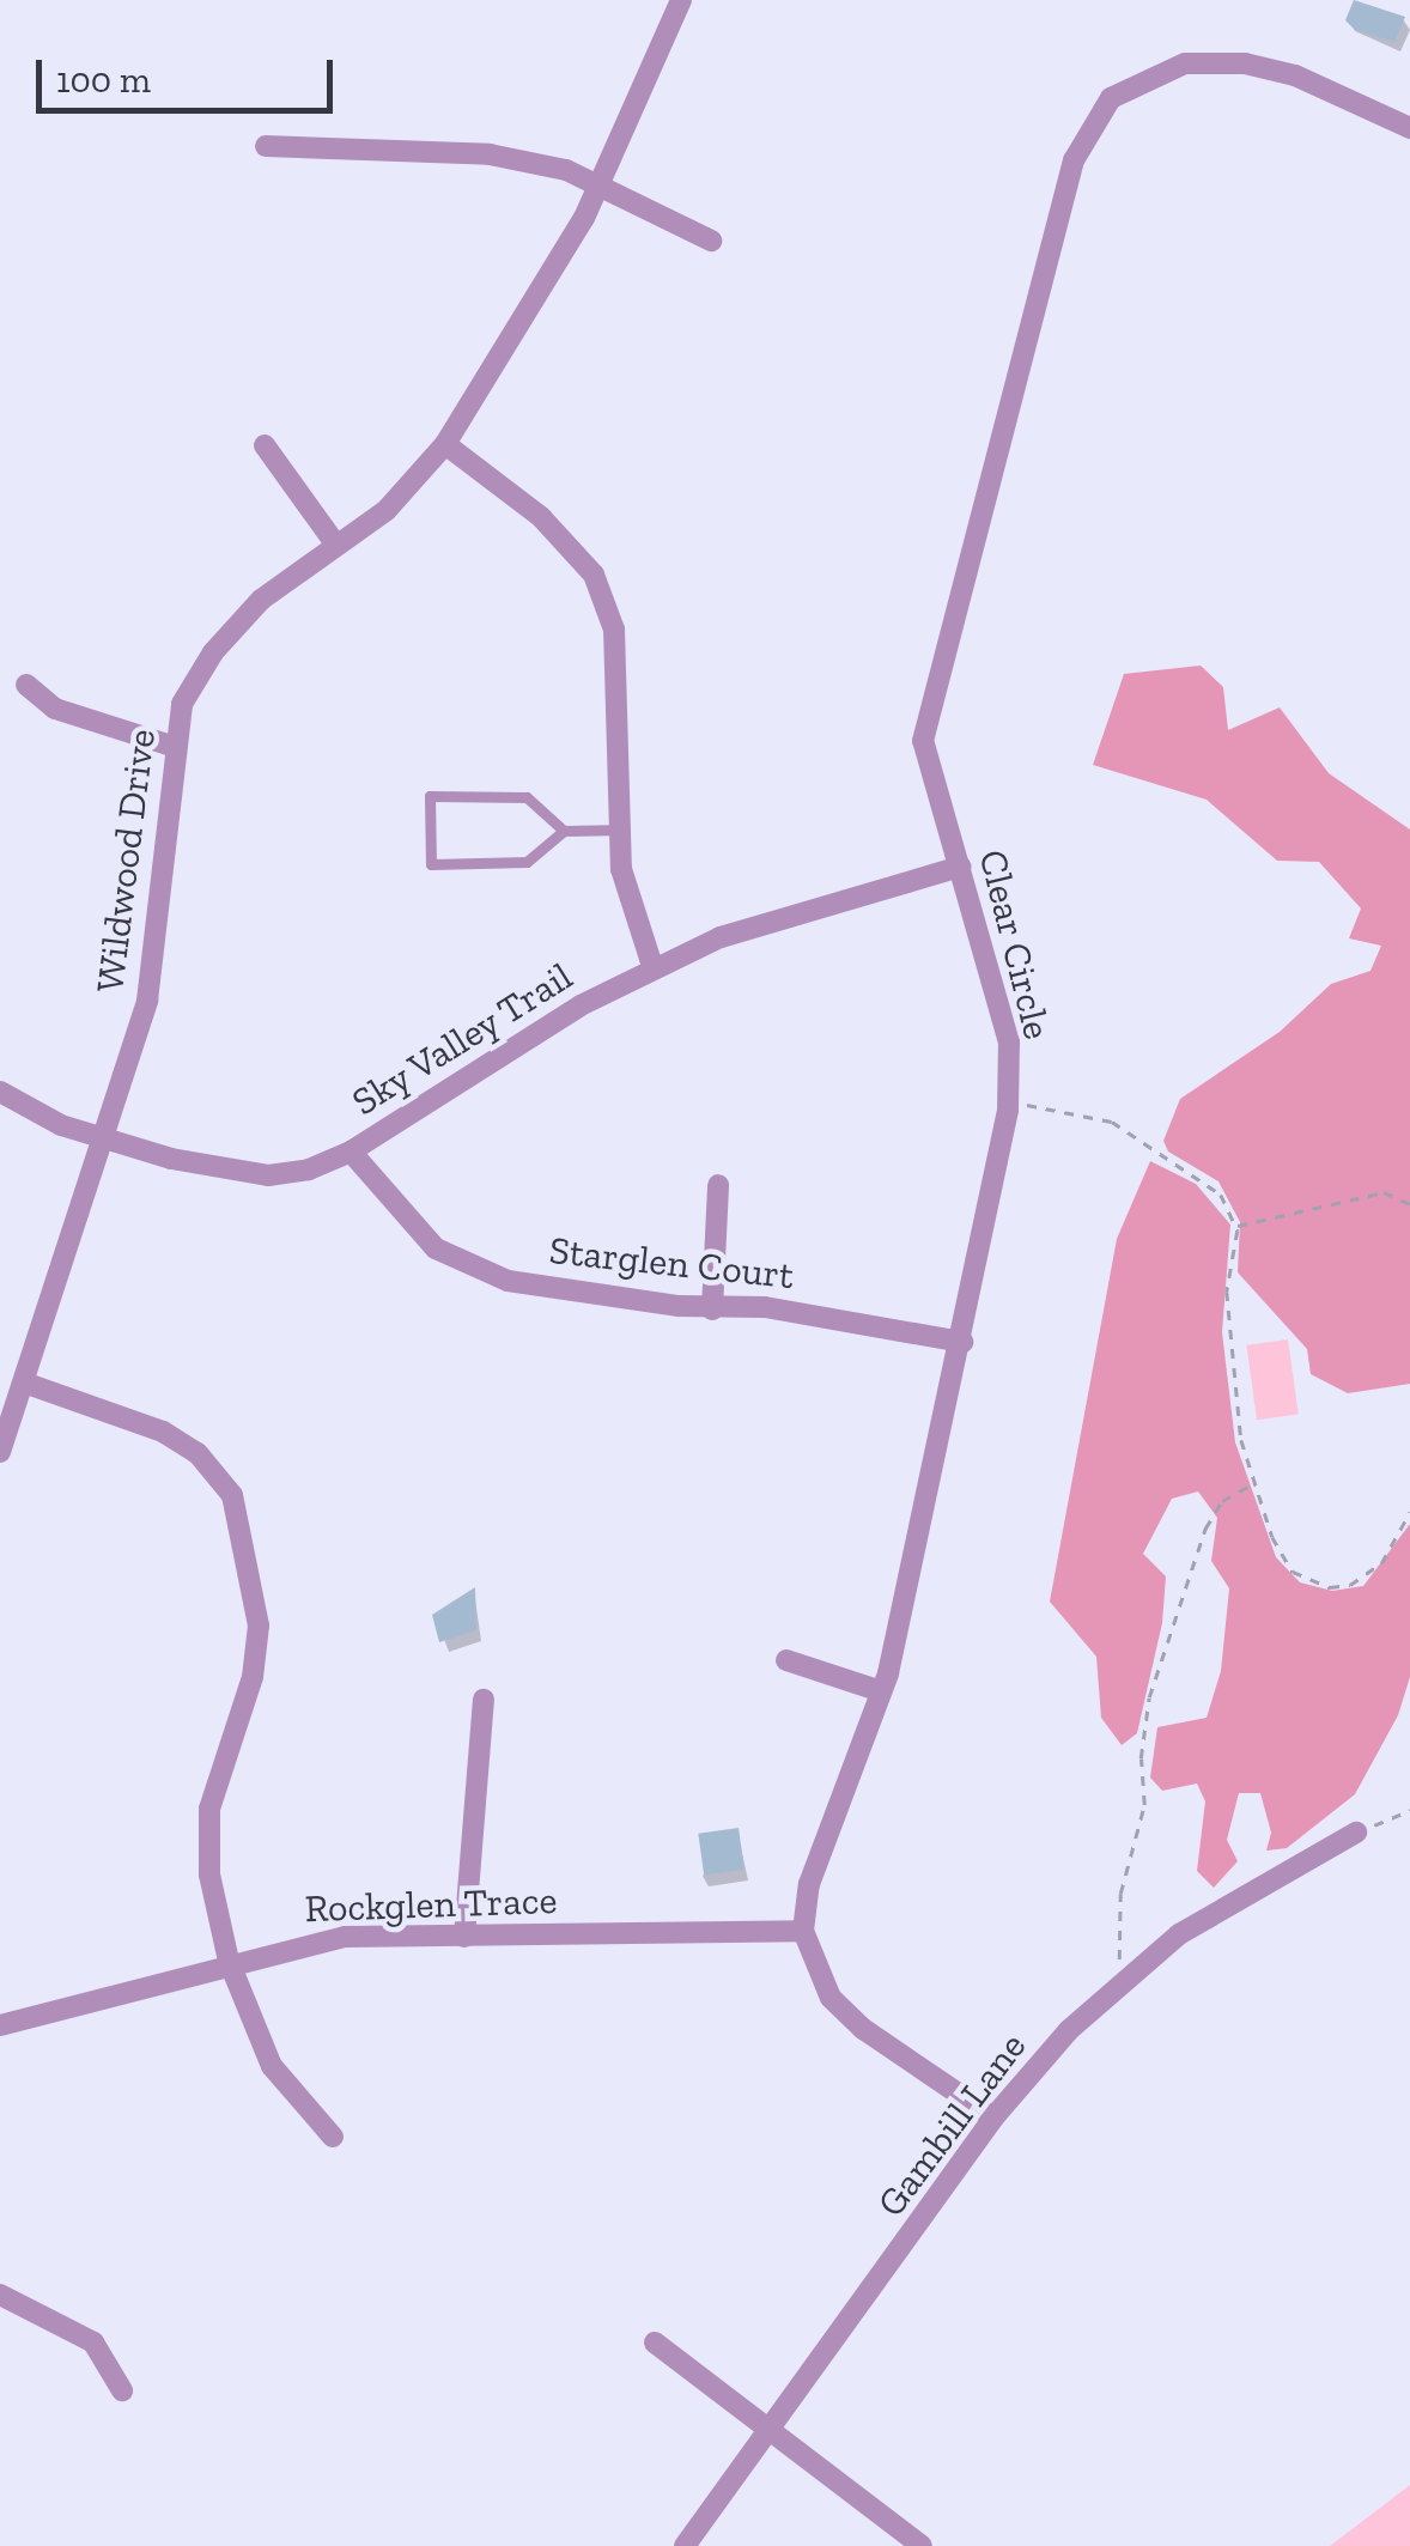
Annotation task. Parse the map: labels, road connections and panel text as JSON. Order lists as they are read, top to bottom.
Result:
{
  "streets": {
    "street": [
      "Wildwood Drive",
      "Clear Circle",
      "Sky Valley Trail",
      "Starglen Court",
      "Rockglen Trace",
      "Gambill Lane"
    ]
  },
  "crossings": [
    ["Wildwood Drive", "Sky Valley Trail"],
    ["Clear Circle", "Sky Valley Trail"],
    ["Clear Circle", "Starglen Court"],
    ["Clear Circle", "Rockglen Trace"],
    ["Sky Valley Trail", "Starglen Court"]
  ],
  "scale_bar": "100 m"
}
